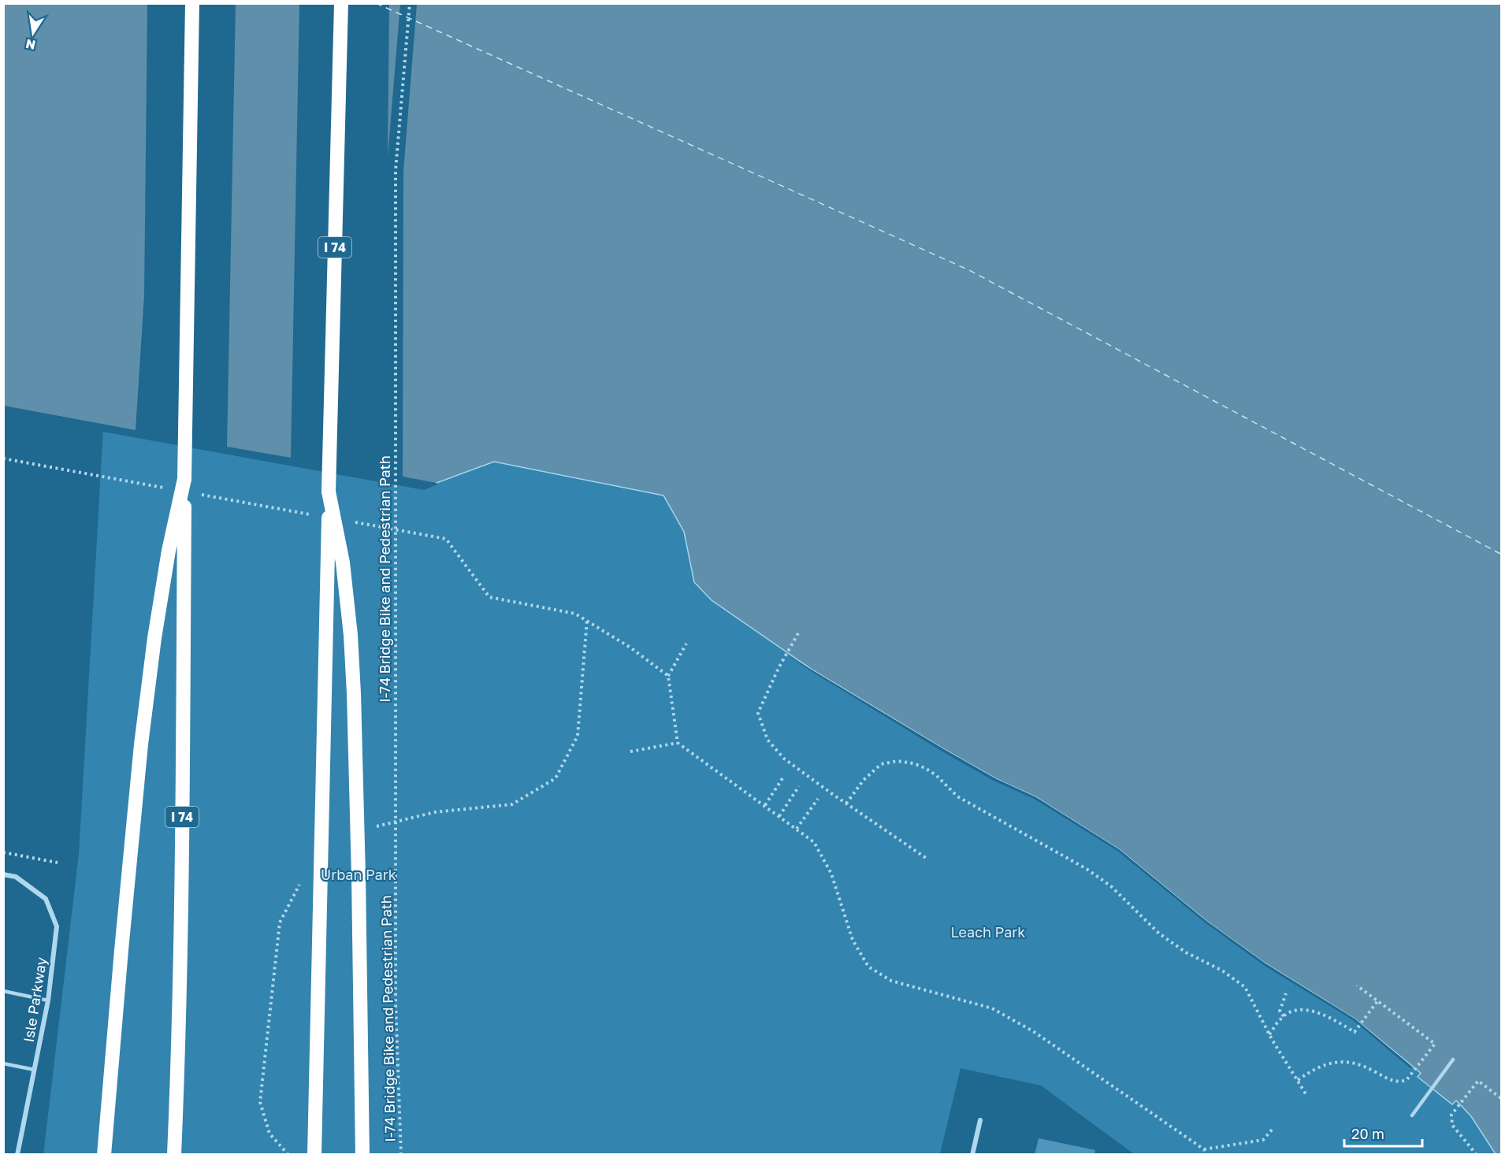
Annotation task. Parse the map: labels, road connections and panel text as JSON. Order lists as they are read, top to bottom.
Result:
{
  "streets": {
    "highway": ["I 74"],
    "street": ["Isle Parkway"],
    "path": ["I-74 Bridge Bike and Pedestrian Path"]
  },
  "parks": ["Urban Park", "Leach Park"],
  "scale_bar": "20 m",
  "north": "bottom"
}
